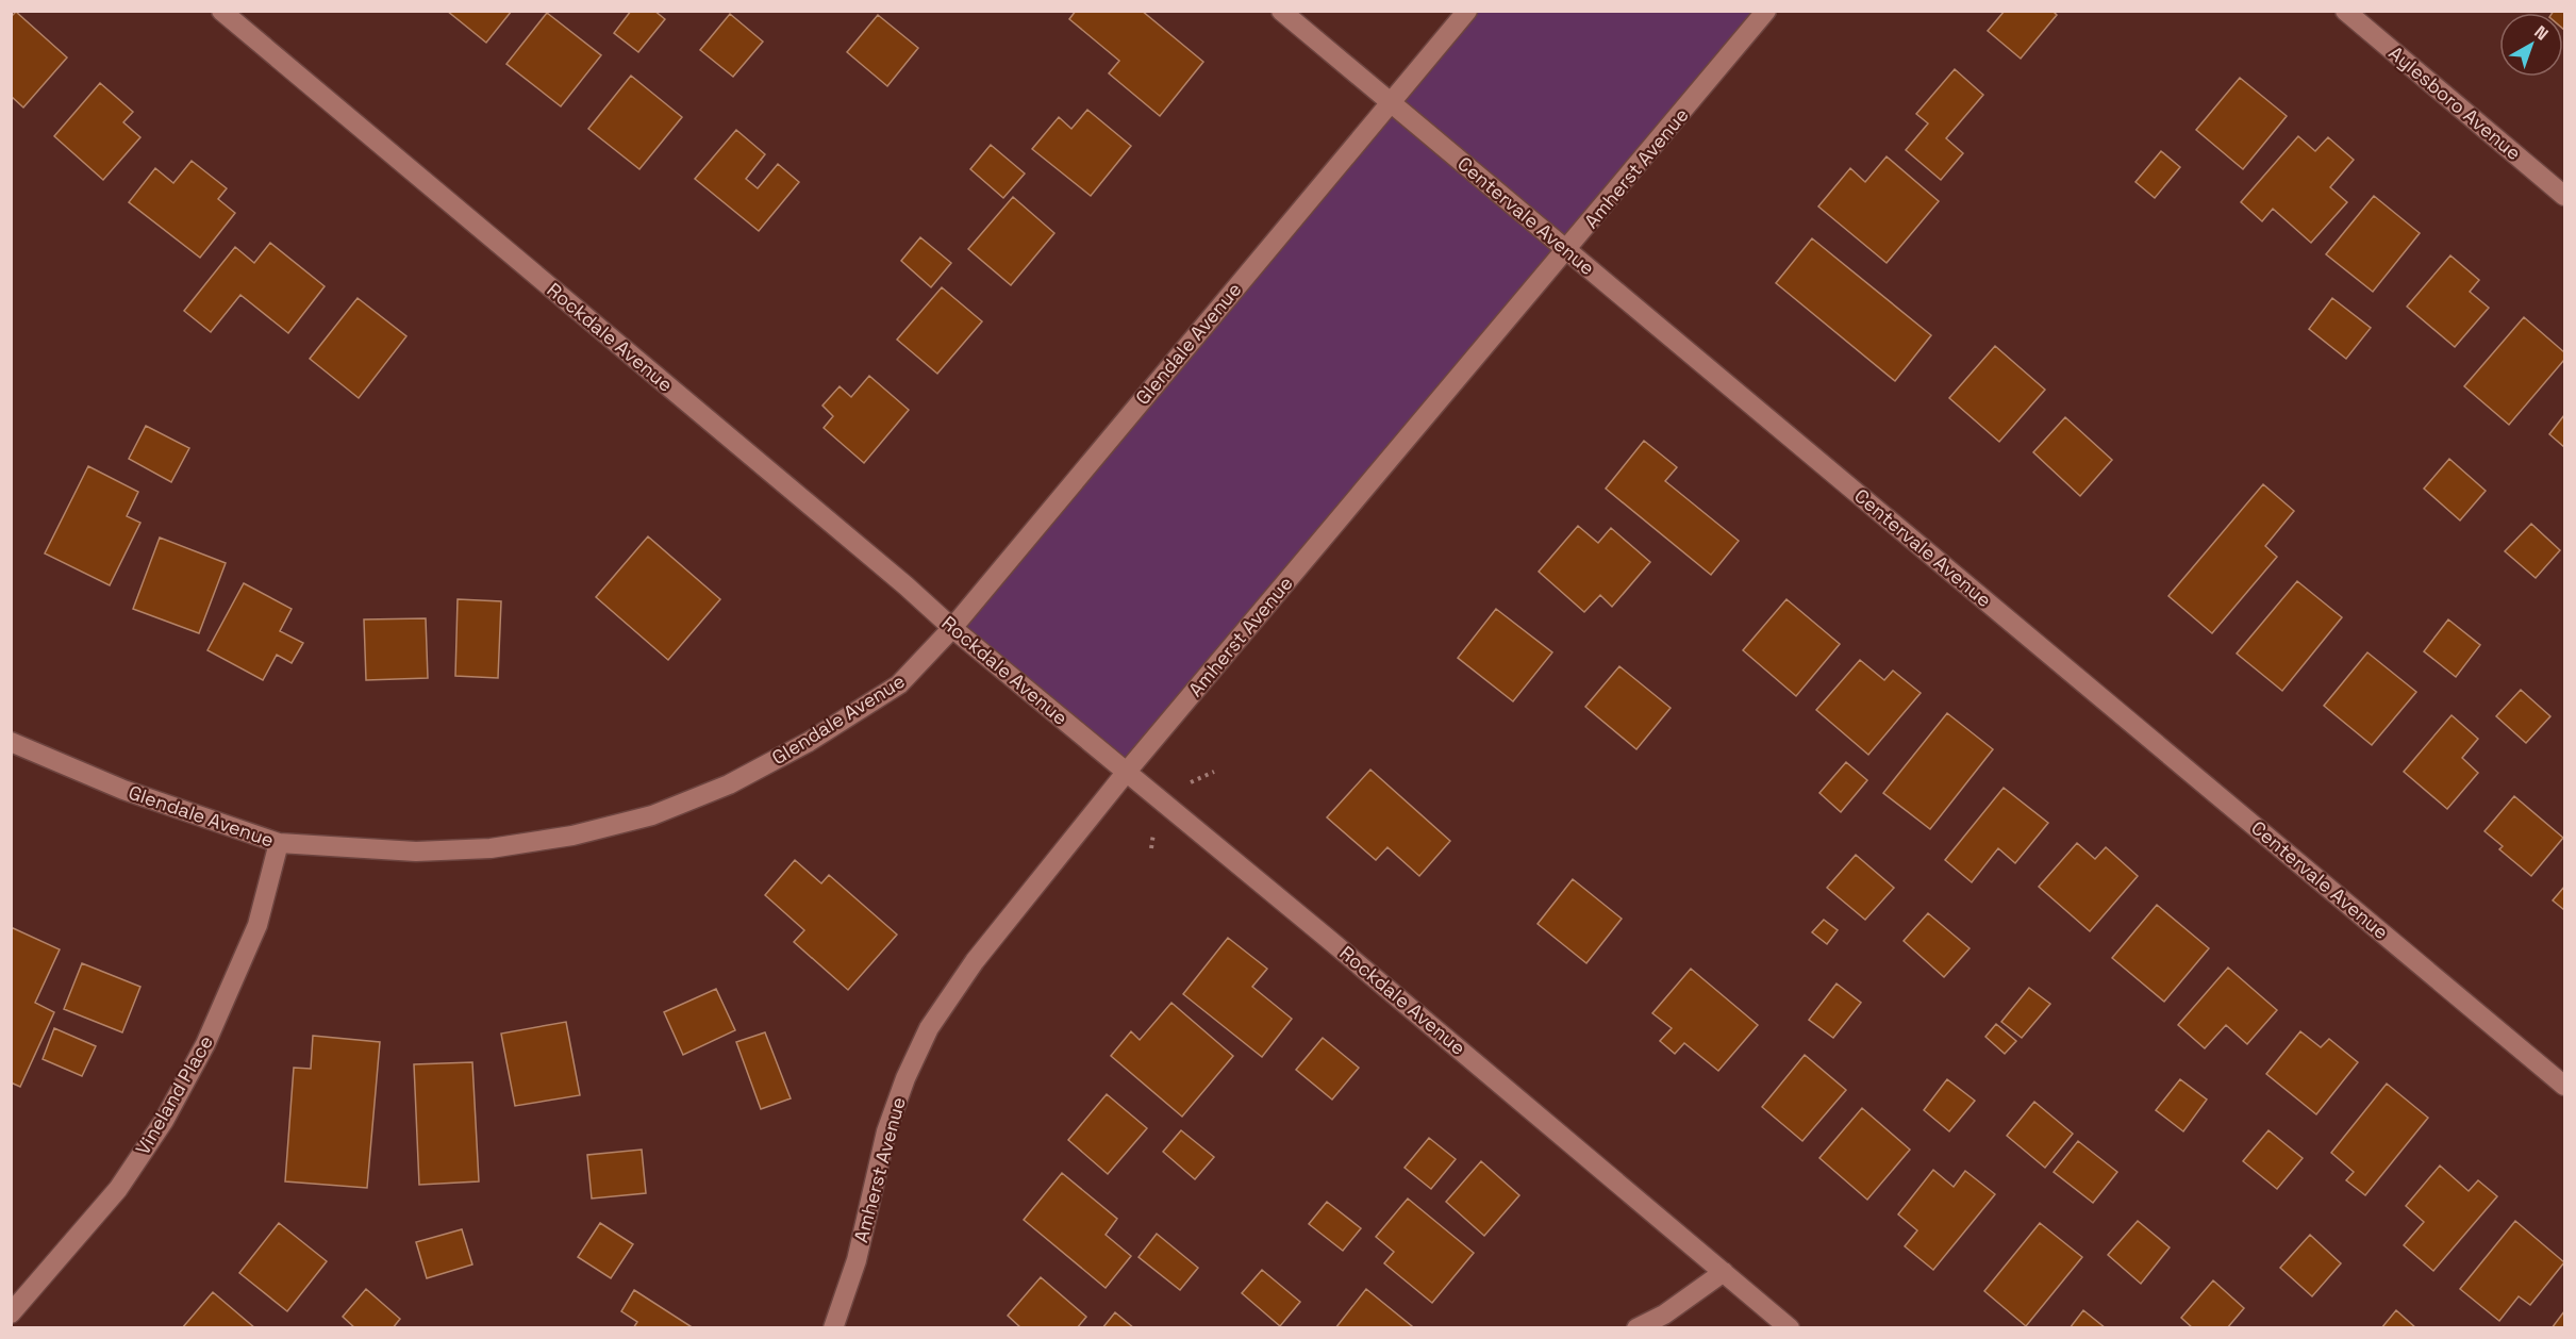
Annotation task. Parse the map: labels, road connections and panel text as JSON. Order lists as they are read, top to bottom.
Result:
{
  "streets": {
    "street": [
      "Aylesboro Avenue",
      "Amherst Avenue",
      "Centervale Avenue",
      "Rockdale Avenue",
      "Glendale Avenue",
      "Vineland Place"
    ]
  },
  "crossings": [
    ["Amherst Avenue", "Centervale Avenue"],
    ["Amherst Avenue", "Rockdale Avenue"],
    ["Centervale Avenue", "Glendale Avenue"],
    ["Rockdale Avenue", "Glendale Avenue"],
    ["Glendale Avenue", "Vineland Place"]
  ],
  "north": "top right"
}
